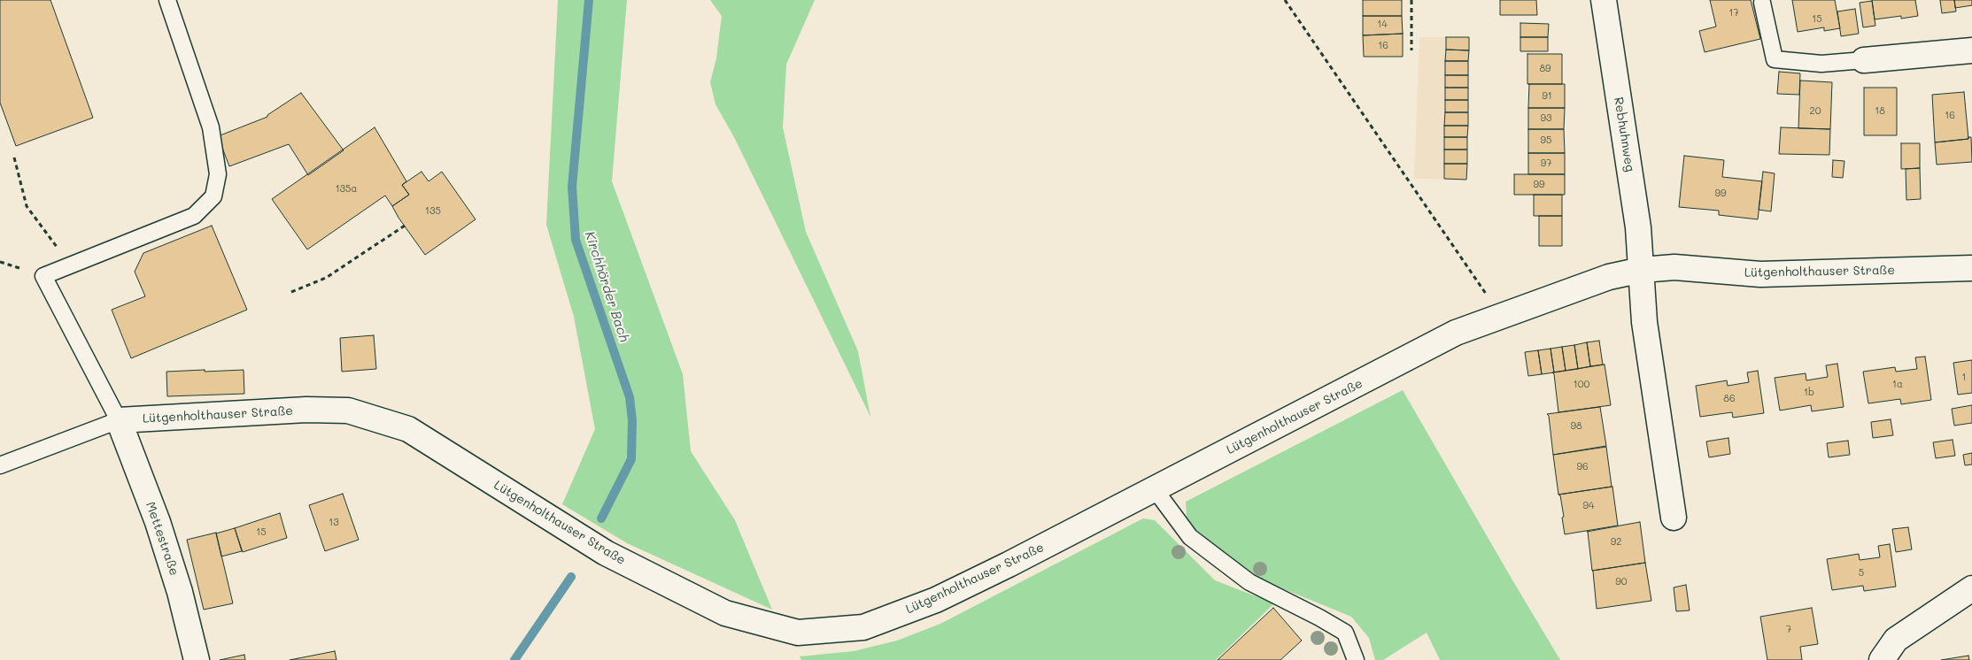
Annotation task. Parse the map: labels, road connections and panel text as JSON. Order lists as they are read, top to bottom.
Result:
{
  "streets": {
    "street": ["Rebhuhnweg", "Lütgenholthauser Straße", "Mettestraße"]
  },
  "crossings": [
    ["Rebhuhnweg", "Lütgenholthauser Straße"],
    ["Lütgenholthauser Straße", "Mettestraße"]
  ],
  "water": ["Kirchhörder Bach"],
  "house_numbers": [
    "17",
    "15",
    "14",
    "16",
    "89",
    "91",
    "20",
    "18",
    "16",
    "93",
    "95",
    "97",
    "99",
    "135a",
    "99",
    "135",
    "1",
    "100",
    "1a",
    "1b",
    "86",
    "98",
    "96",
    "94",
    "13",
    "15",
    "92",
    "5",
    "90",
    "7"
  ]
}
